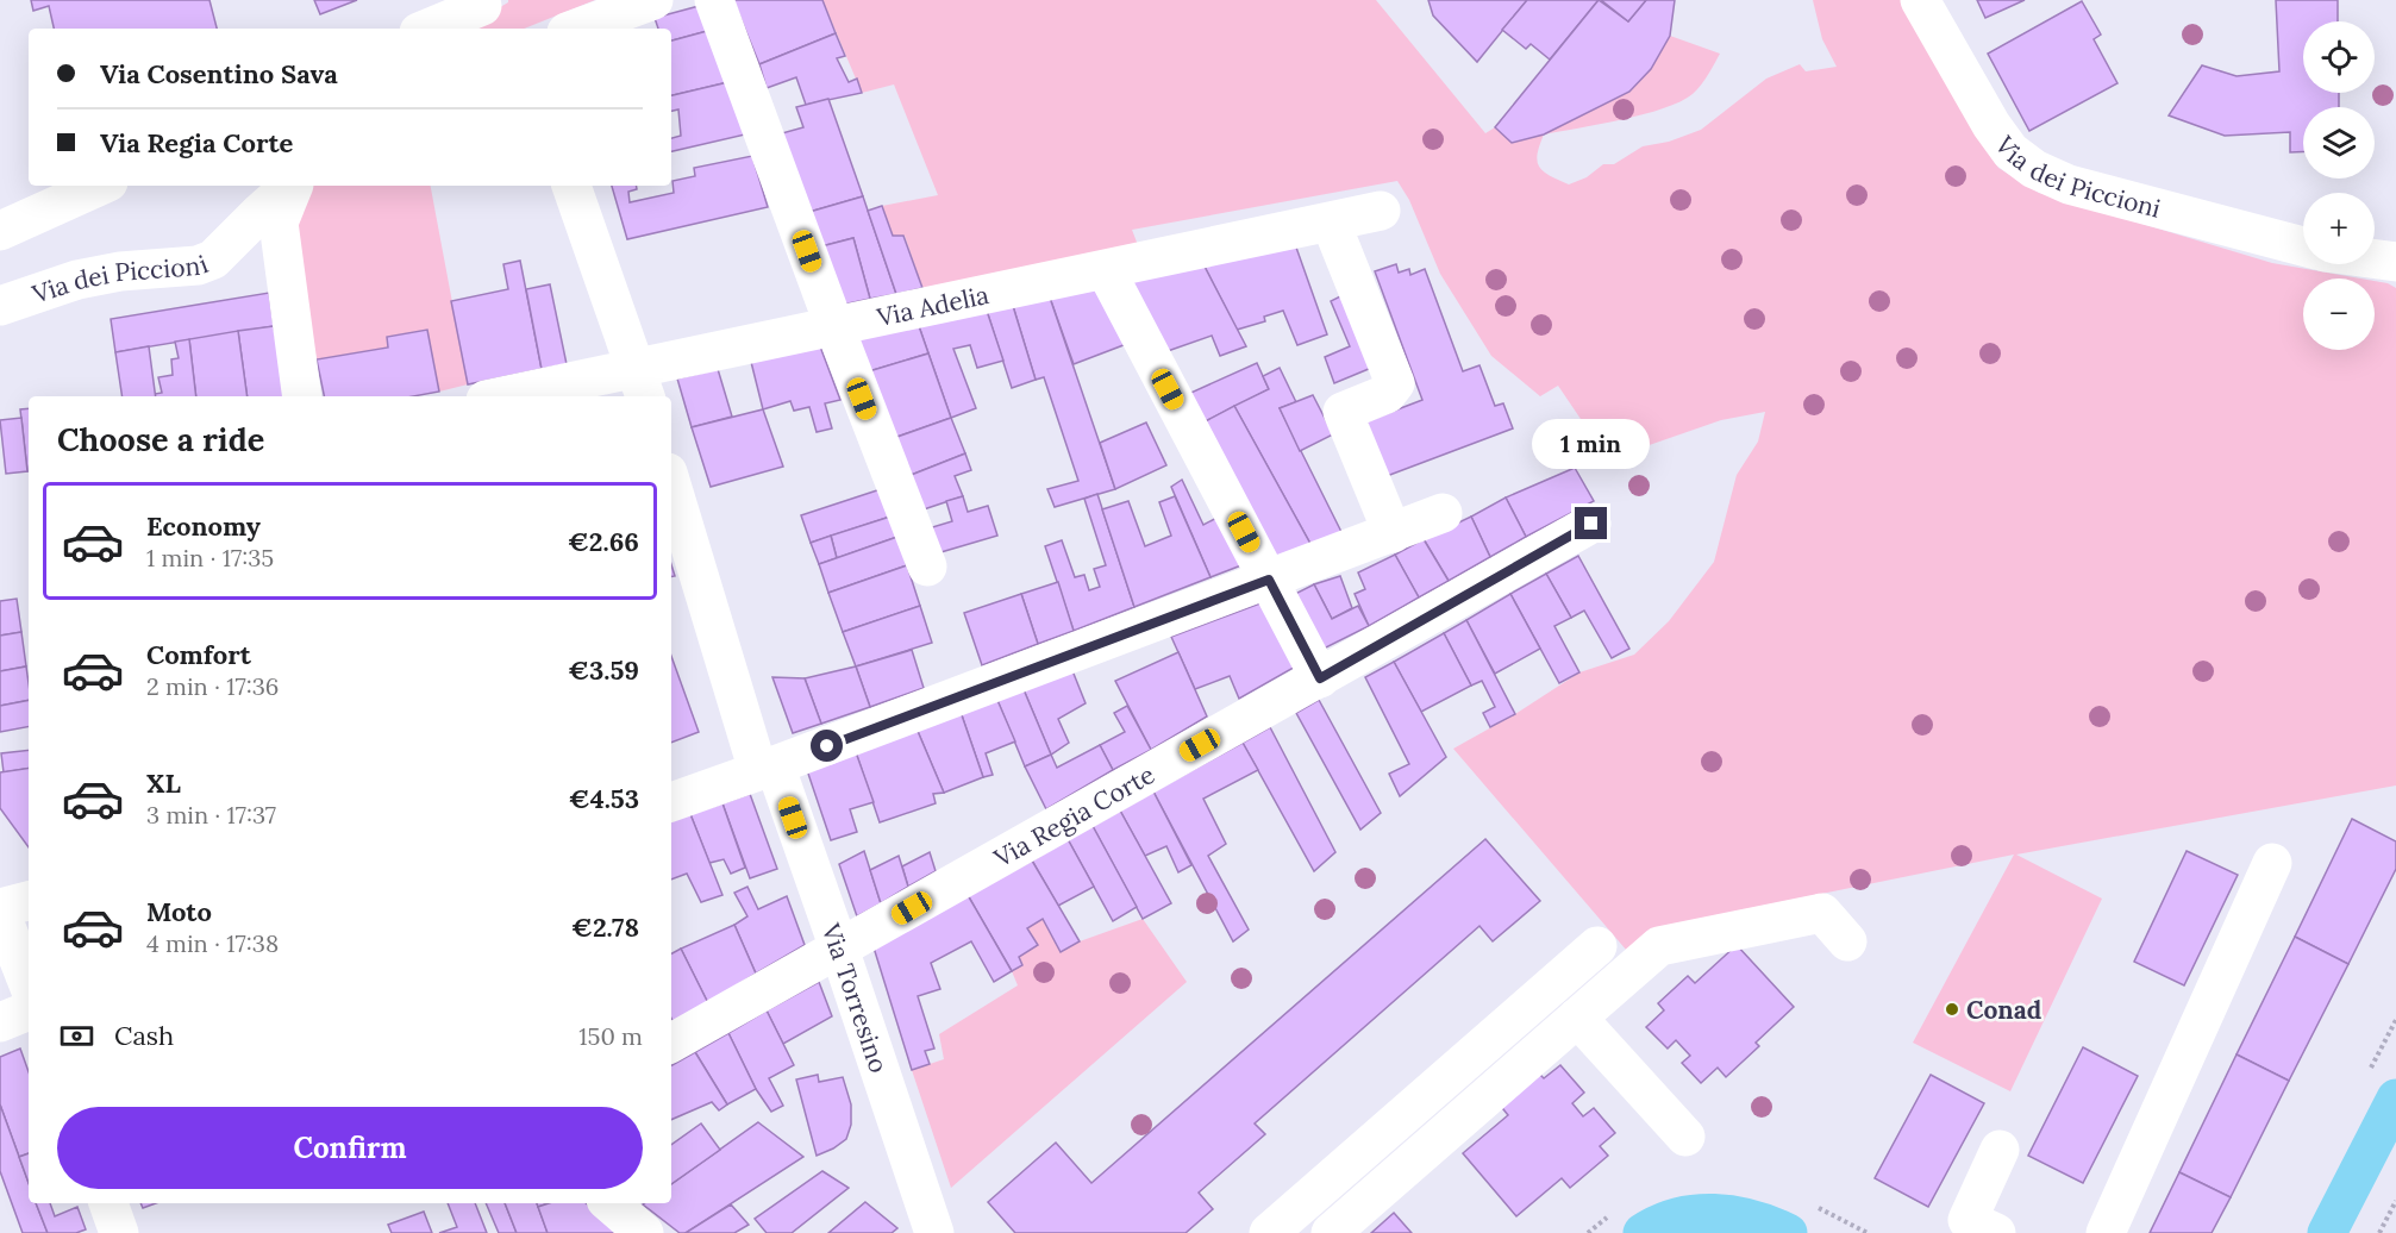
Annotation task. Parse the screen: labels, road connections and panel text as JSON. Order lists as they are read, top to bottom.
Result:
{
  "streets": {
    "street": [
      "Via dei Piccioni",
      "Via Adelia",
      "Via Regia Corte",
      "Via Torresino"
    ]
  },
  "crossings": [
    ["Via Regia Corte", "Via Torresino"]
  ],
  "places": ["Conad"],
  "page": {
    "map_buttons": ["+", "−"],
    "banner": ["Via Cosentino Sava", "Via Regia Corte"],
    "heading": "Choose a ride",
    "bubble": "1 min",
    "list": [
      {
        "name": "Economy",
        "note": "1 min · 17:35",
        "value": "€2.66"
      },
      {
        "name": "Comfort",
        "note": "2 min · 17:36",
        "value": "€3.59"
      },
      {
        "name": "XL",
        "note": "3 min · 17:37",
        "value": "€4.53"
      },
      {
        "name": "Moto",
        "note": "4 min · 17:38",
        "value": "€2.78"
      }
    ],
    "pay": ["Cash", "150 m"],
    "buttons": "Confirm"
  }
}
